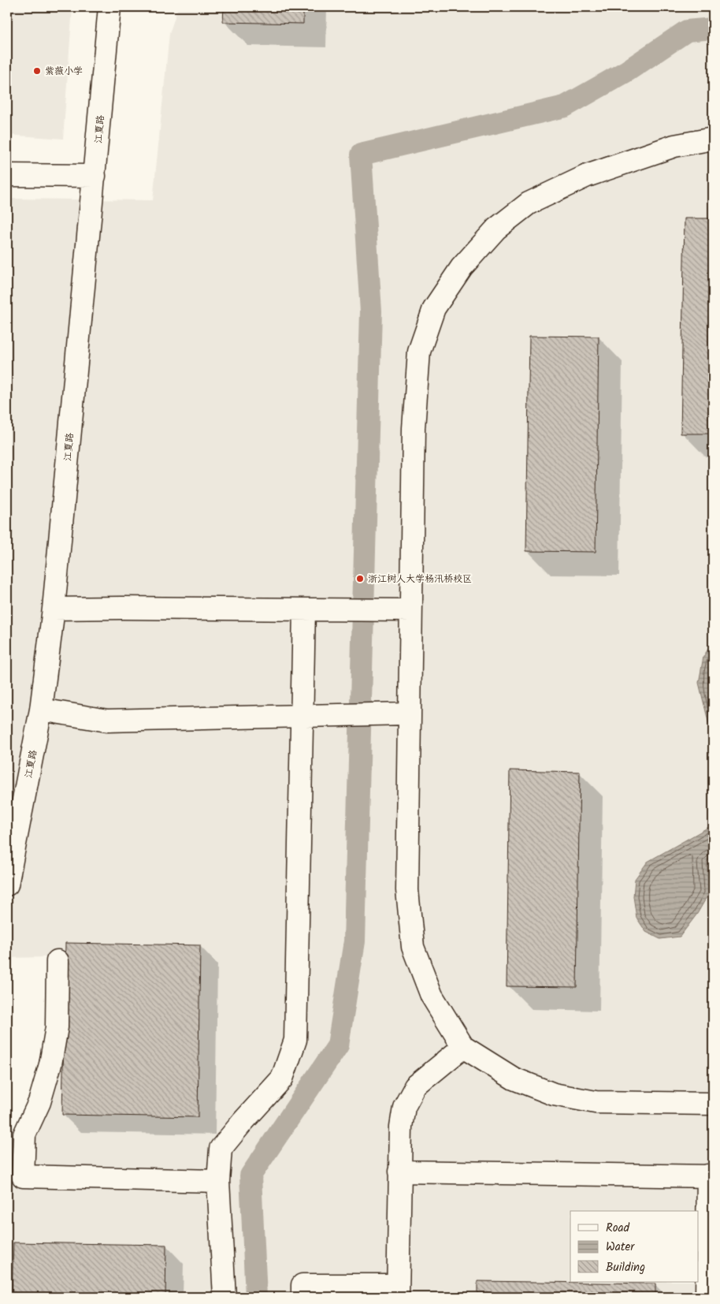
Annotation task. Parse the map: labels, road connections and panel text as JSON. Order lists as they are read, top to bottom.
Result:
{
  "streets": {
    "street": ["江夏路"]
  },
  "places": ["紫薇小学", "浙江树人大学杨汛桥校区"],
  "legend": ["Road", "Water", "Building"]
}
